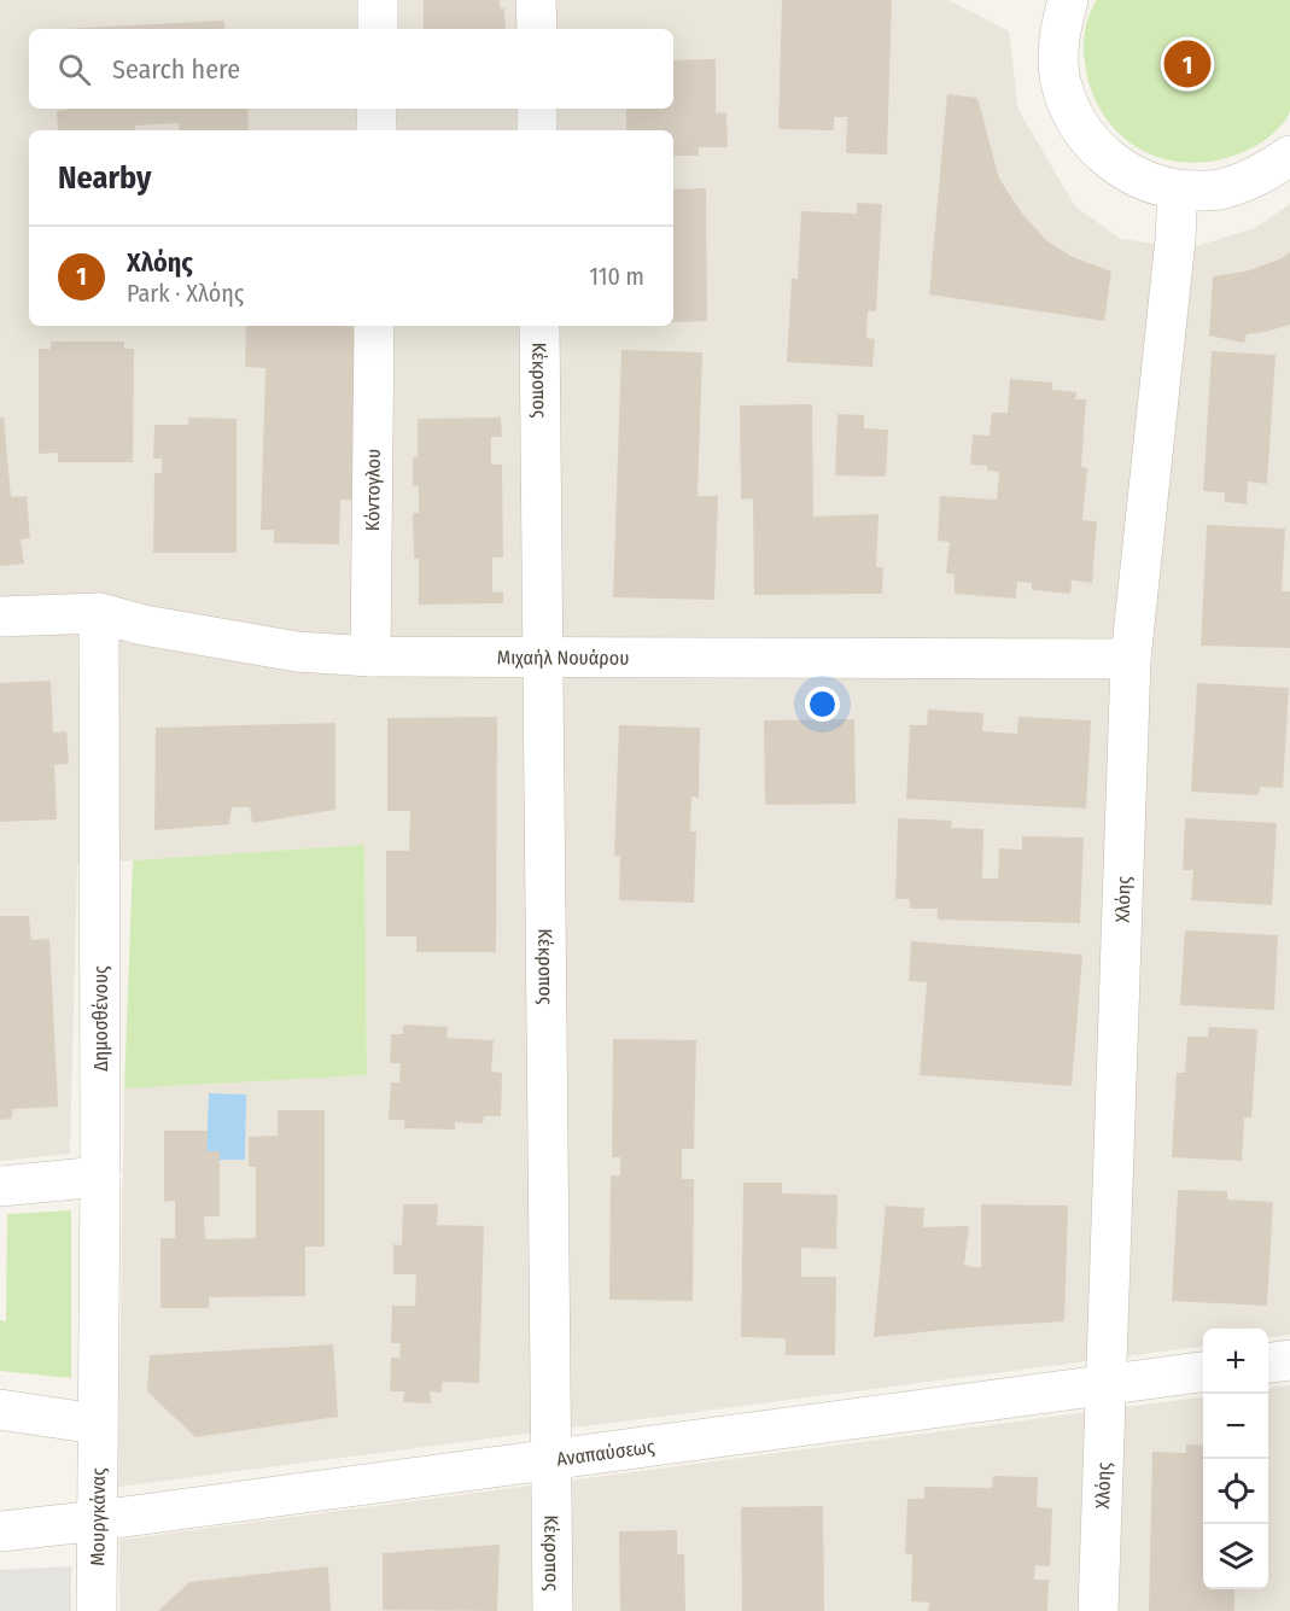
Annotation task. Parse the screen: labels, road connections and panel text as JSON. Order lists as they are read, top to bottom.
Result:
{
  "streets": {
    "street": [
      "Κέκροπος",
      "Κόντογλου",
      "Μιχαήλ Νουάρου",
      "Χλόης",
      "Δημοσθένους",
      "Αναπαύσεως",
      "Μουργκάνας"
    ]
  },
  "crossings": [
    ["Κέκροπος", "Μιχαήλ Νουάρου"],
    ["Κέκροπος", "Αναπαύσεως"],
    ["Κόντογλου", "Μιχαήλ Νουάρου"],
    ["Μιχαήλ Νουάρου", "Χλόης"],
    ["Μιχαήλ Νουάρου", "Δημοσθένους"],
    ["Χλόης", "Αναπαύσεως"],
    ["Δημοσθένους", "Μουργκάνας"],
    ["Αναπαύσεως", "Μουργκάνας"]
  ],
  "page": {
    "search": "Search here",
    "pins": "1",
    "heading": "Nearby",
    "list": [
      {
        "mark": "1",
        "name": "Χλόης",
        "note": "Park · Χλόης",
        "value": "110 m"
      }
    ],
    "map_buttons": ["+", "−"]
  }
}
